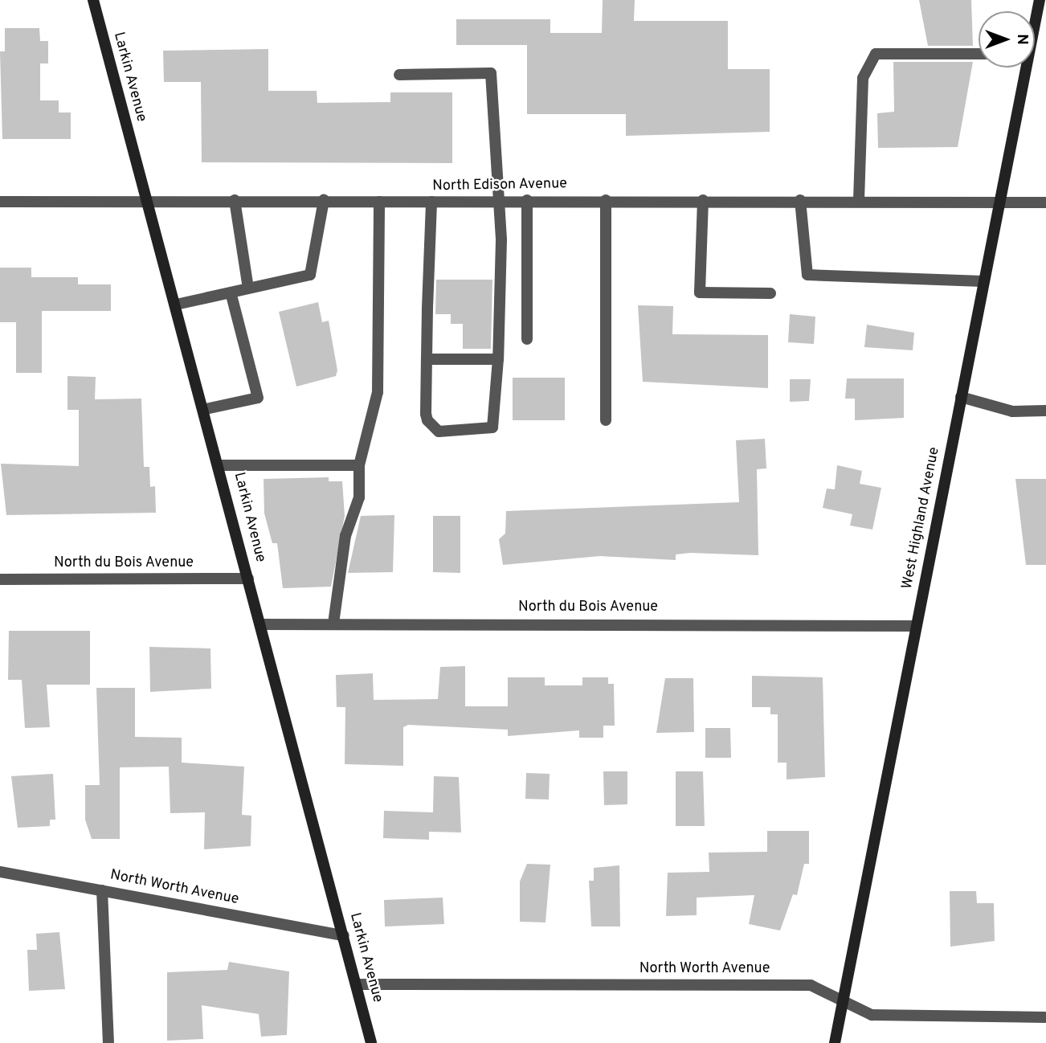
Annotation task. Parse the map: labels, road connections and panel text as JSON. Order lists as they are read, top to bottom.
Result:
{
  "streets": {
    "main road": ["Larkin Avenue", "West Highland Avenue"],
    "street": ["North Edison Avenue", "North du Bois Avenue", "North Worth Avenue"]
  },
  "crossings": [
    ["Larkin Avenue", "North Edison Avenue"],
    ["Larkin Avenue", "North du Bois Avenue"],
    ["Larkin Avenue", "North Worth Avenue"],
    ["North Edison Avenue", "West Highland Avenue"],
    ["West Highland Avenue", "North du Bois Avenue"],
    ["West Highland Avenue", "North Worth Avenue"]
  ],
  "north": "right"
}
